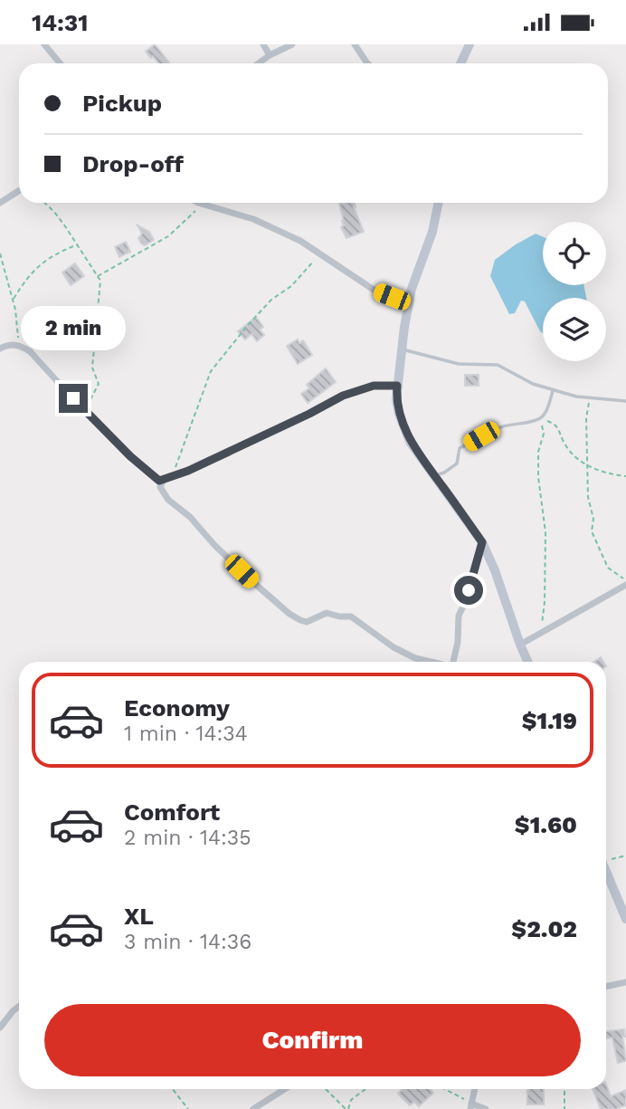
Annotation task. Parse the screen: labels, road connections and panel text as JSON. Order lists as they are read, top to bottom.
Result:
{
  "page": {
    "status": "14:31",
    "banner": ["Pickup", "Drop-off"],
    "bubble": "2 min",
    "list": [
      {
        "name": "Economy",
        "note": "1 min · 14:34",
        "value": "$1.19"
      },
      {
        "name": "Comfort",
        "note": "2 min · 14:35",
        "value": "$1.60"
      },
      {
        "name": "XL",
        "note": "3 min · 14:36",
        "value": "$2.02"
      }
    ],
    "buttons": "Confirm"
  }
}
